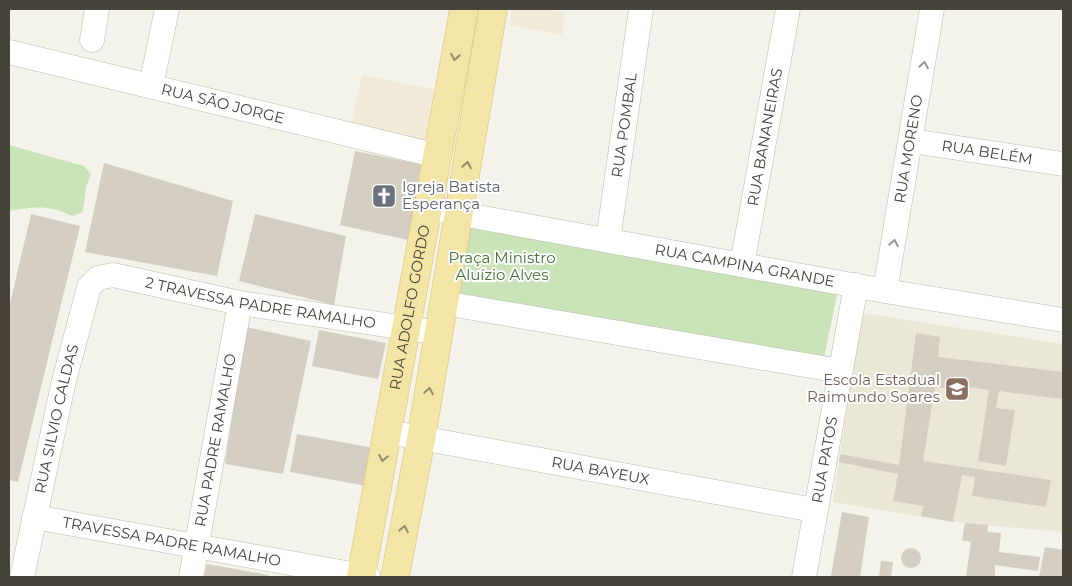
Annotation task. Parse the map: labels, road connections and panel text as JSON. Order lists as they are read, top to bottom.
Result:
{
  "streets": {
    "main road": ["RUA ADOLFO GORDO"],
    "street": [
      "RUA SÃO JORGE",
      "RUA POMBAL",
      "RUA BANANEIRAS",
      "RUA MORENO",
      "RUA BELÉM",
      "RUA CAMPINA GRANDE",
      "2 TRAVESSA PADRE RAMALHO",
      "RUA SILVIO CALDAS",
      "RUA PADRE RAMALHO",
      "RUA PATOS",
      "RUA BAYEUX",
      "TRAVESSA PADRE RAMALHO"
    ]
  },
  "crossings": [
    ["RUA SÃO JORGE", "RUA ADOLFO GORDO"],
    ["RUA POMBAL", "RUA CAMPINA GRANDE"],
    ["RUA BANANEIRAS", "RUA CAMPINA GRANDE"],
    ["RUA MORENO", "RUA BELÉM"],
    ["RUA MORENO", "RUA CAMPINA GRANDE"],
    ["RUA CAMPINA GRANDE", "RUA ADOLFO GORDO"],
    ["RUA CAMPINA GRANDE", "RUA PATOS"],
    ["2 TRAVESSA PADRE RAMALHO", "RUA ADOLFO GORDO"],
    ["2 TRAVESSA PADRE RAMALHO", "RUA SILVIO CALDAS"],
    ["2 TRAVESSA PADRE RAMALHO", "RUA PADRE RAMALHO"],
    ["RUA ADOLFO GORDO", "RUA BAYEUX"],
    ["RUA ADOLFO GORDO", "TRAVESSA PADRE RAMALHO"],
    ["RUA SILVIO CALDAS", "TRAVESSA PADRE RAMALHO"],
    ["RUA PADRE RAMALHO", "TRAVESSA PADRE RAMALHO"],
    ["RUA PATOS", "RUA BAYEUX"]
  ],
  "one_way": ["RUA MORENO"],
  "parks": ["Praça Ministro Aluízio Alves"],
  "places": {
    "church": ["Igreja Batista Esperança"],
    "school or university": ["Escola Estadual Raimundo Soares"]
  }
}
